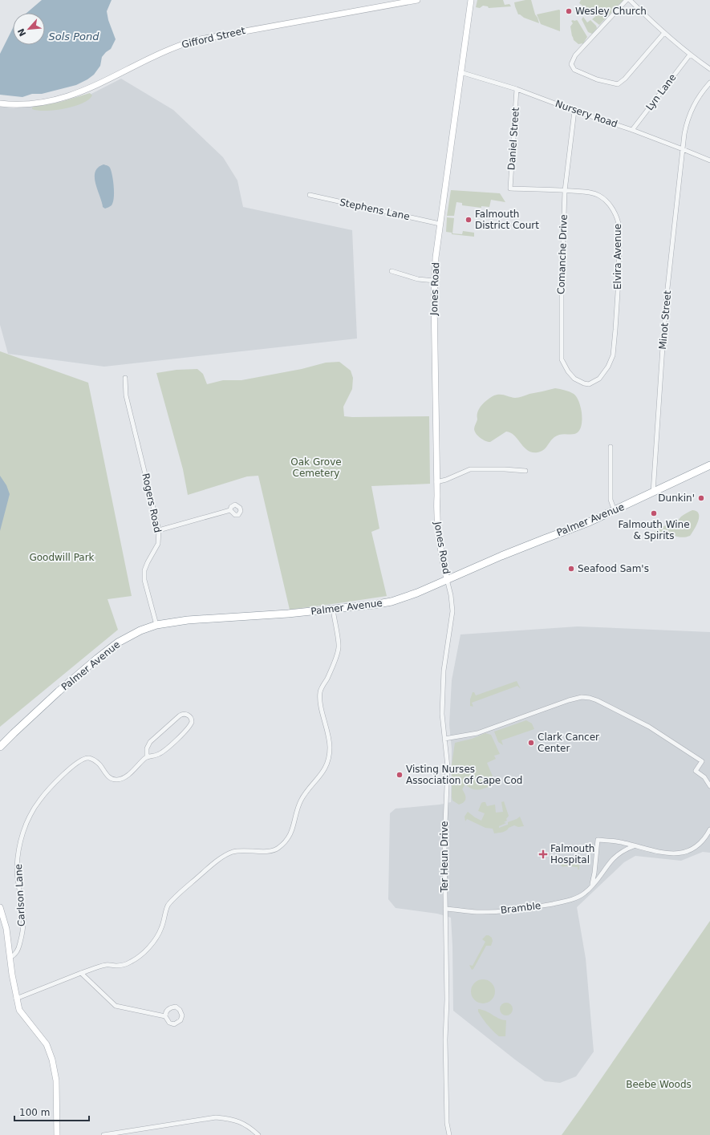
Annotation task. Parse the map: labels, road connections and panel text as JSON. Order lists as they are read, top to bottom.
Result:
{
  "streets": {
    "highway": ["Palmer Avenue"],
    "main road": ["Gifford Street", "Jones Road"],
    "street": [
      "Lyn Lane",
      "Nursery Road",
      "Daniel Street",
      "Stephens Lane",
      "Comanche Drive",
      "Elvira Avenue",
      "Minot Street",
      "Rogers Road",
      "Ter Heun Drive",
      "Carlson Lane",
      "Bramble"
    ]
  },
  "crossings": [
    ["Lyn Lane", "Nursery Road"],
    ["Nursery Road", "Daniel Street"],
    ["Nursery Road", "Comanche Drive"],
    ["Nursery Road", "Jones Road"],
    ["Nursery Road", "Minot Street"],
    ["Daniel Street", "Elvira Avenue"],
    ["Stephens Lane", "Jones Road"],
    ["Comanche Drive", "Elvira Avenue"],
    ["Jones Road", "Palmer Avenue"],
    ["Jones Road", "Ter Heun Drive"],
    ["Minot Street", "Palmer Avenue"],
    ["Rogers Road", "Palmer Avenue"],
    ["Palmer Avenue", "Ter Heun Drive"],
    ["Ter Heun Drive", "Bramble"]
  ],
  "water": ["Sols Pond"],
  "parks": ["Oak Grove Cemetery", "Goodwill Park", "Beebe Woods"],
  "places": {
    "other": [
      "Wesley Church",
      "Falmouth District Court",
      "Dunkin'",
      "Falmouth Wine & Spirits",
      "Seafood Sam's",
      "Clark Cancer Center",
      "Visting Nurses Association of Cape Cod"
    ],
    "health": ["Falmouth Hospital"]
  },
  "scale_bar": "100 m",
  "north": "bottom left"
}
